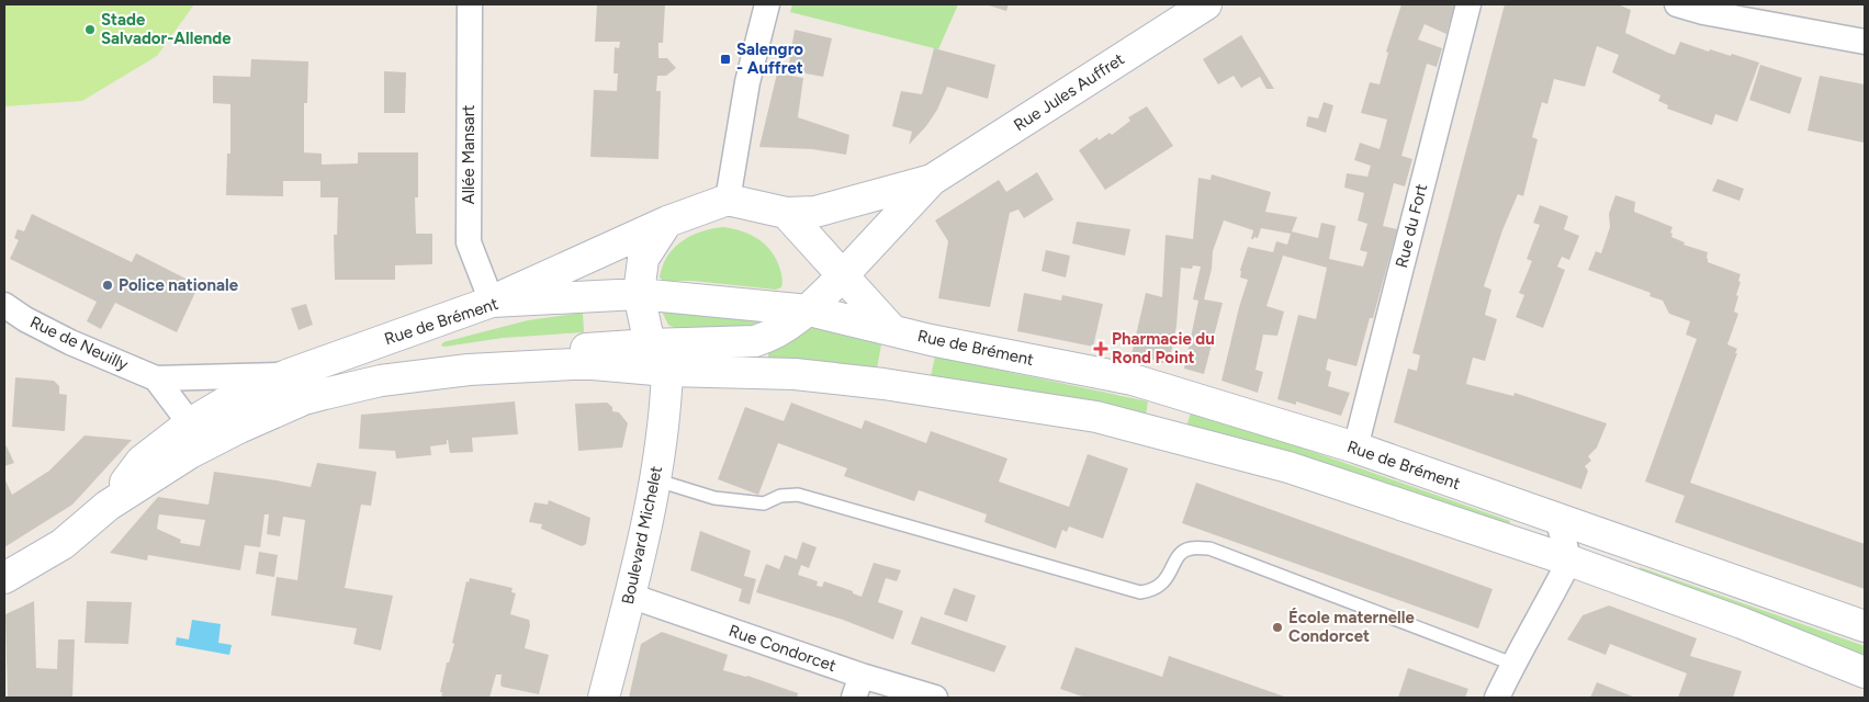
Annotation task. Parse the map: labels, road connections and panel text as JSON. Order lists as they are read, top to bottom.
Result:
{
  "streets": {
    "main road": ["Rue Jules Auffret", "Rue de Brément", "Boulevard Michelet"],
    "street": [
      "Allée Mansart",
      "Rue du Fort",
      "Rue de Neuilly",
      "Rue Condorcet"
    ]
  },
  "crossings": [
    ["Rue Jules Auffret", "Rue de Brément"],
    ["Allée Mansart", "Rue de Brément"],
    ["Rue du Fort", "Rue de Brément"],
    ["Rue de Brément", "Rue de Neuilly"],
    ["Rue de Brément", "Boulevard Michelet"],
    ["Boulevard Michelet", "Rue Condorcet"]
  ],
  "places": {
    "other": ["Stade Salvador-Allende", "Police nationale", "École maternelle Condorcet"],
    "transit": ["Salengro - Auffret"],
    "health": ["Pharmacie du Rond Point"]
  }
}
